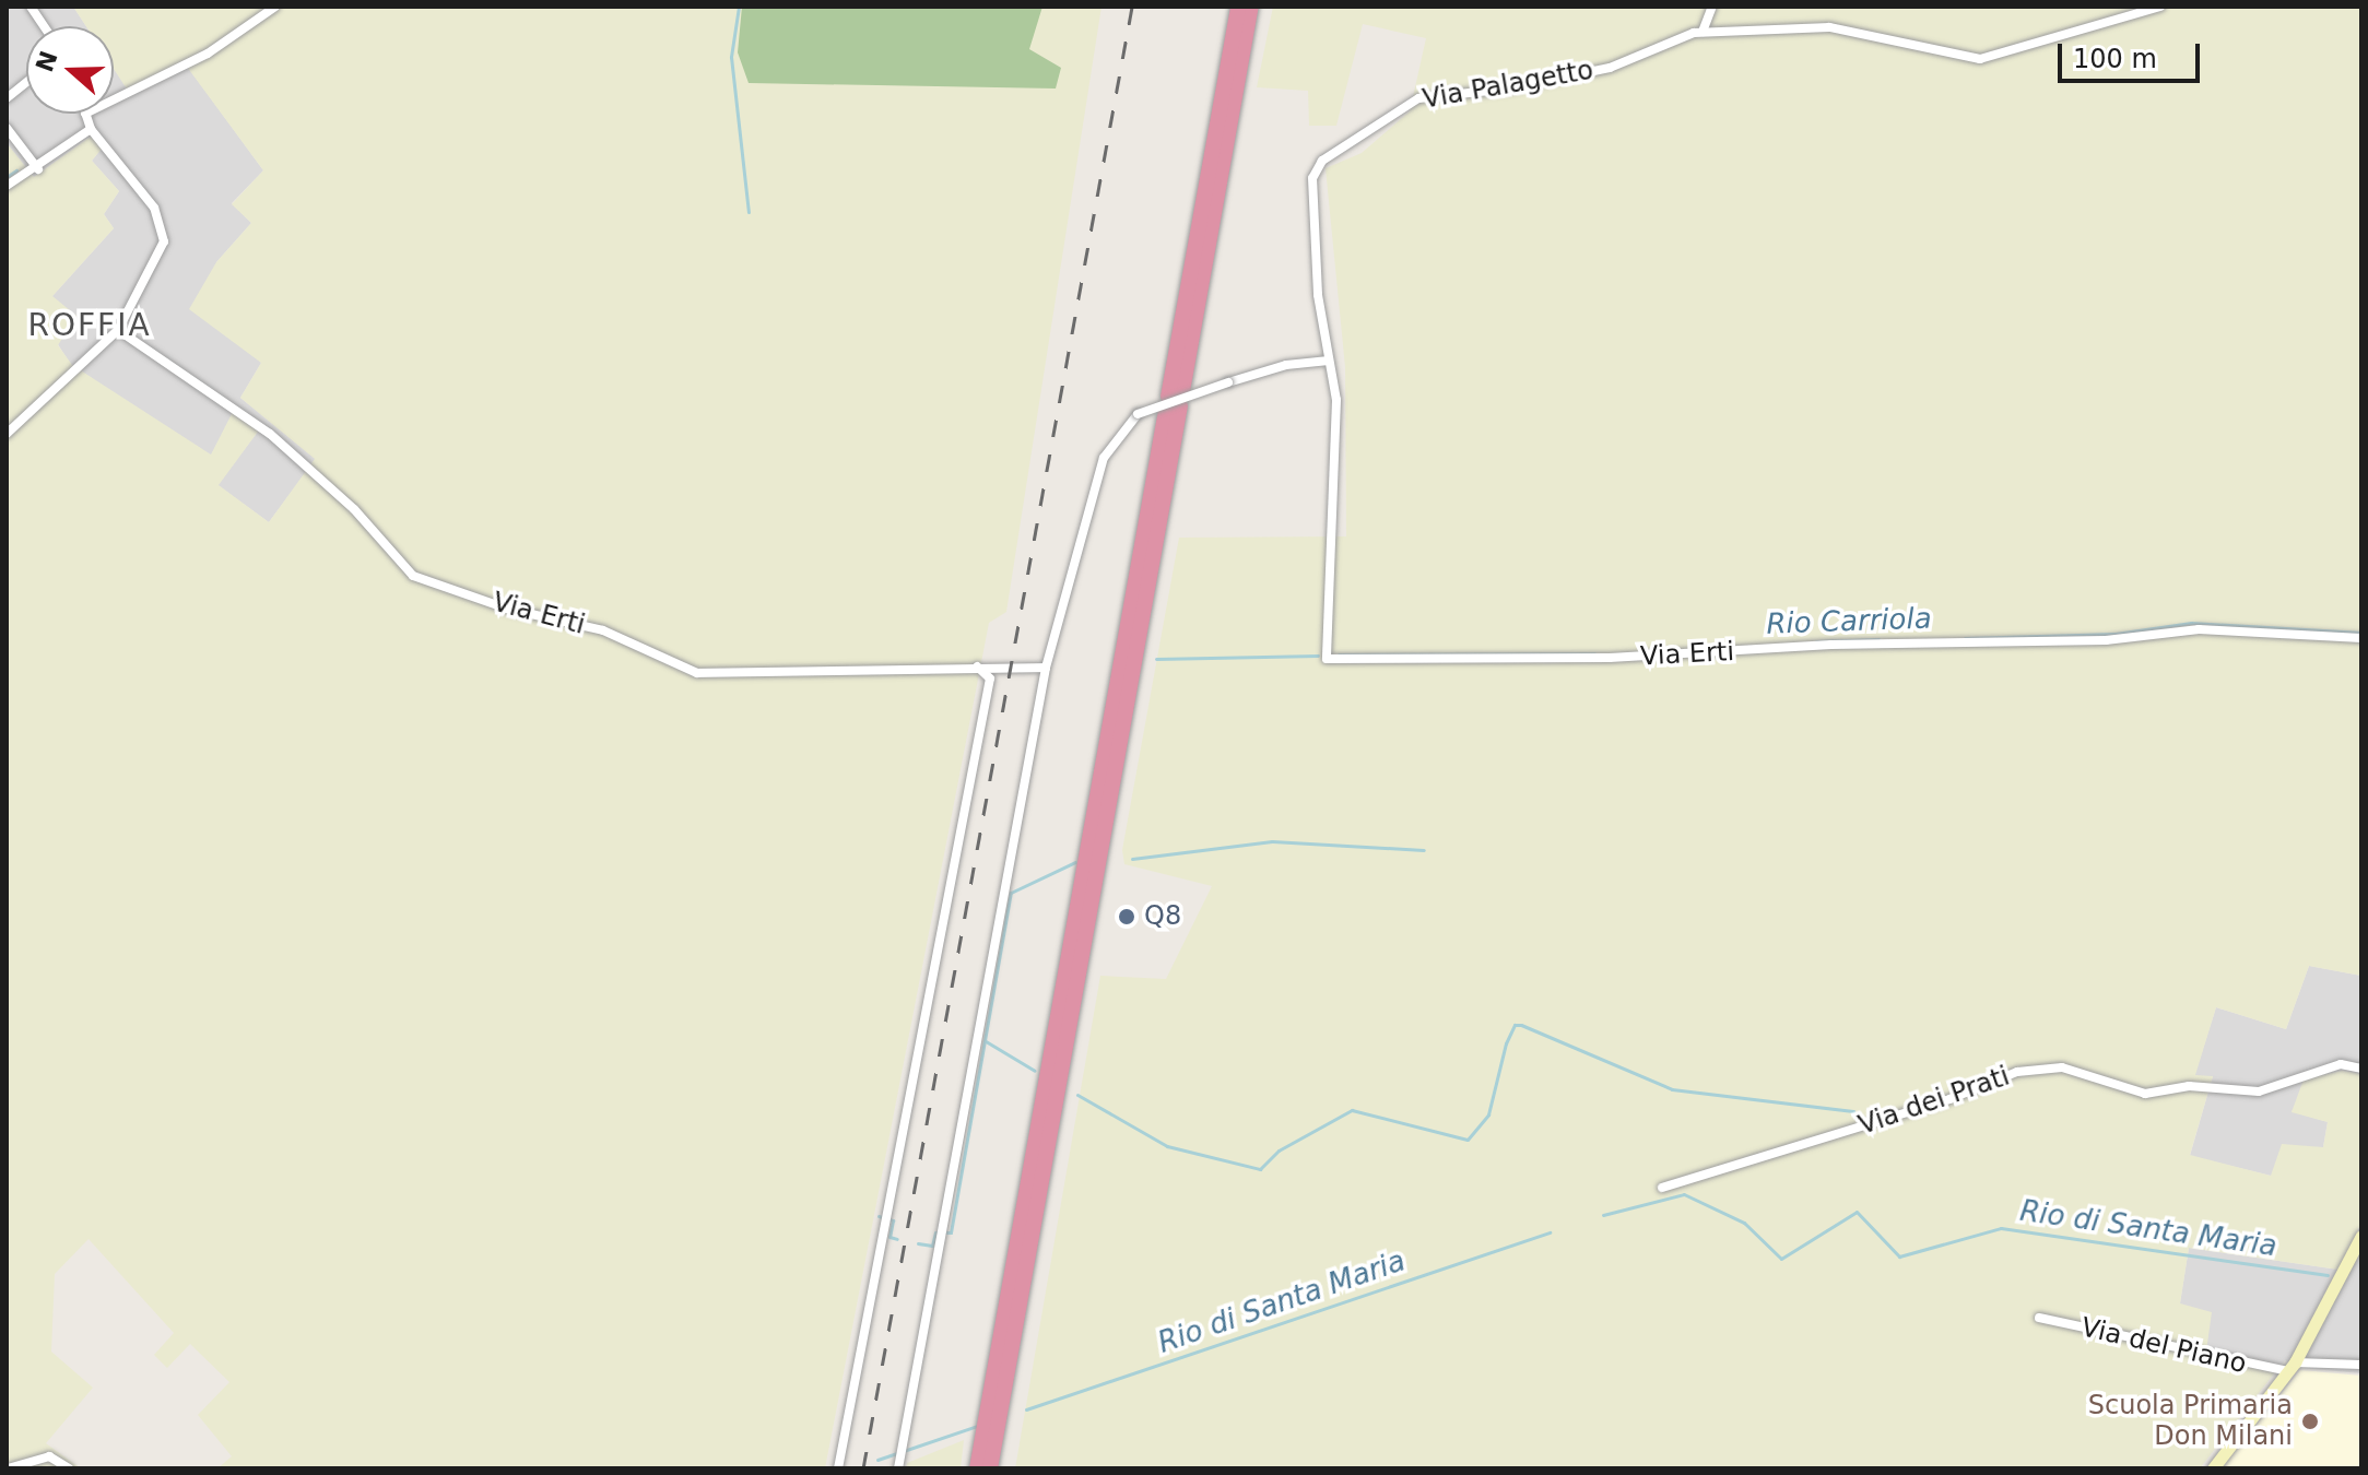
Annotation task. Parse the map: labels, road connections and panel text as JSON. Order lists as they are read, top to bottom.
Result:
{
  "streets": {
    "street": [
      "Via Palagetto",
      "Via Erti",
      "Via dei Prati",
      "Via del Piano"
    ]
  },
  "crossings": [
    ["Via Palagetto", "Via Erti"]
  ],
  "districts": ["ROFFIA"],
  "water": ["Rio Carriola", "Rio di Santa Maria"],
  "places": ["Q8", "Scuola Primaria Don Milani"],
  "scale_bar": "100 m",
  "north": "left"
}
